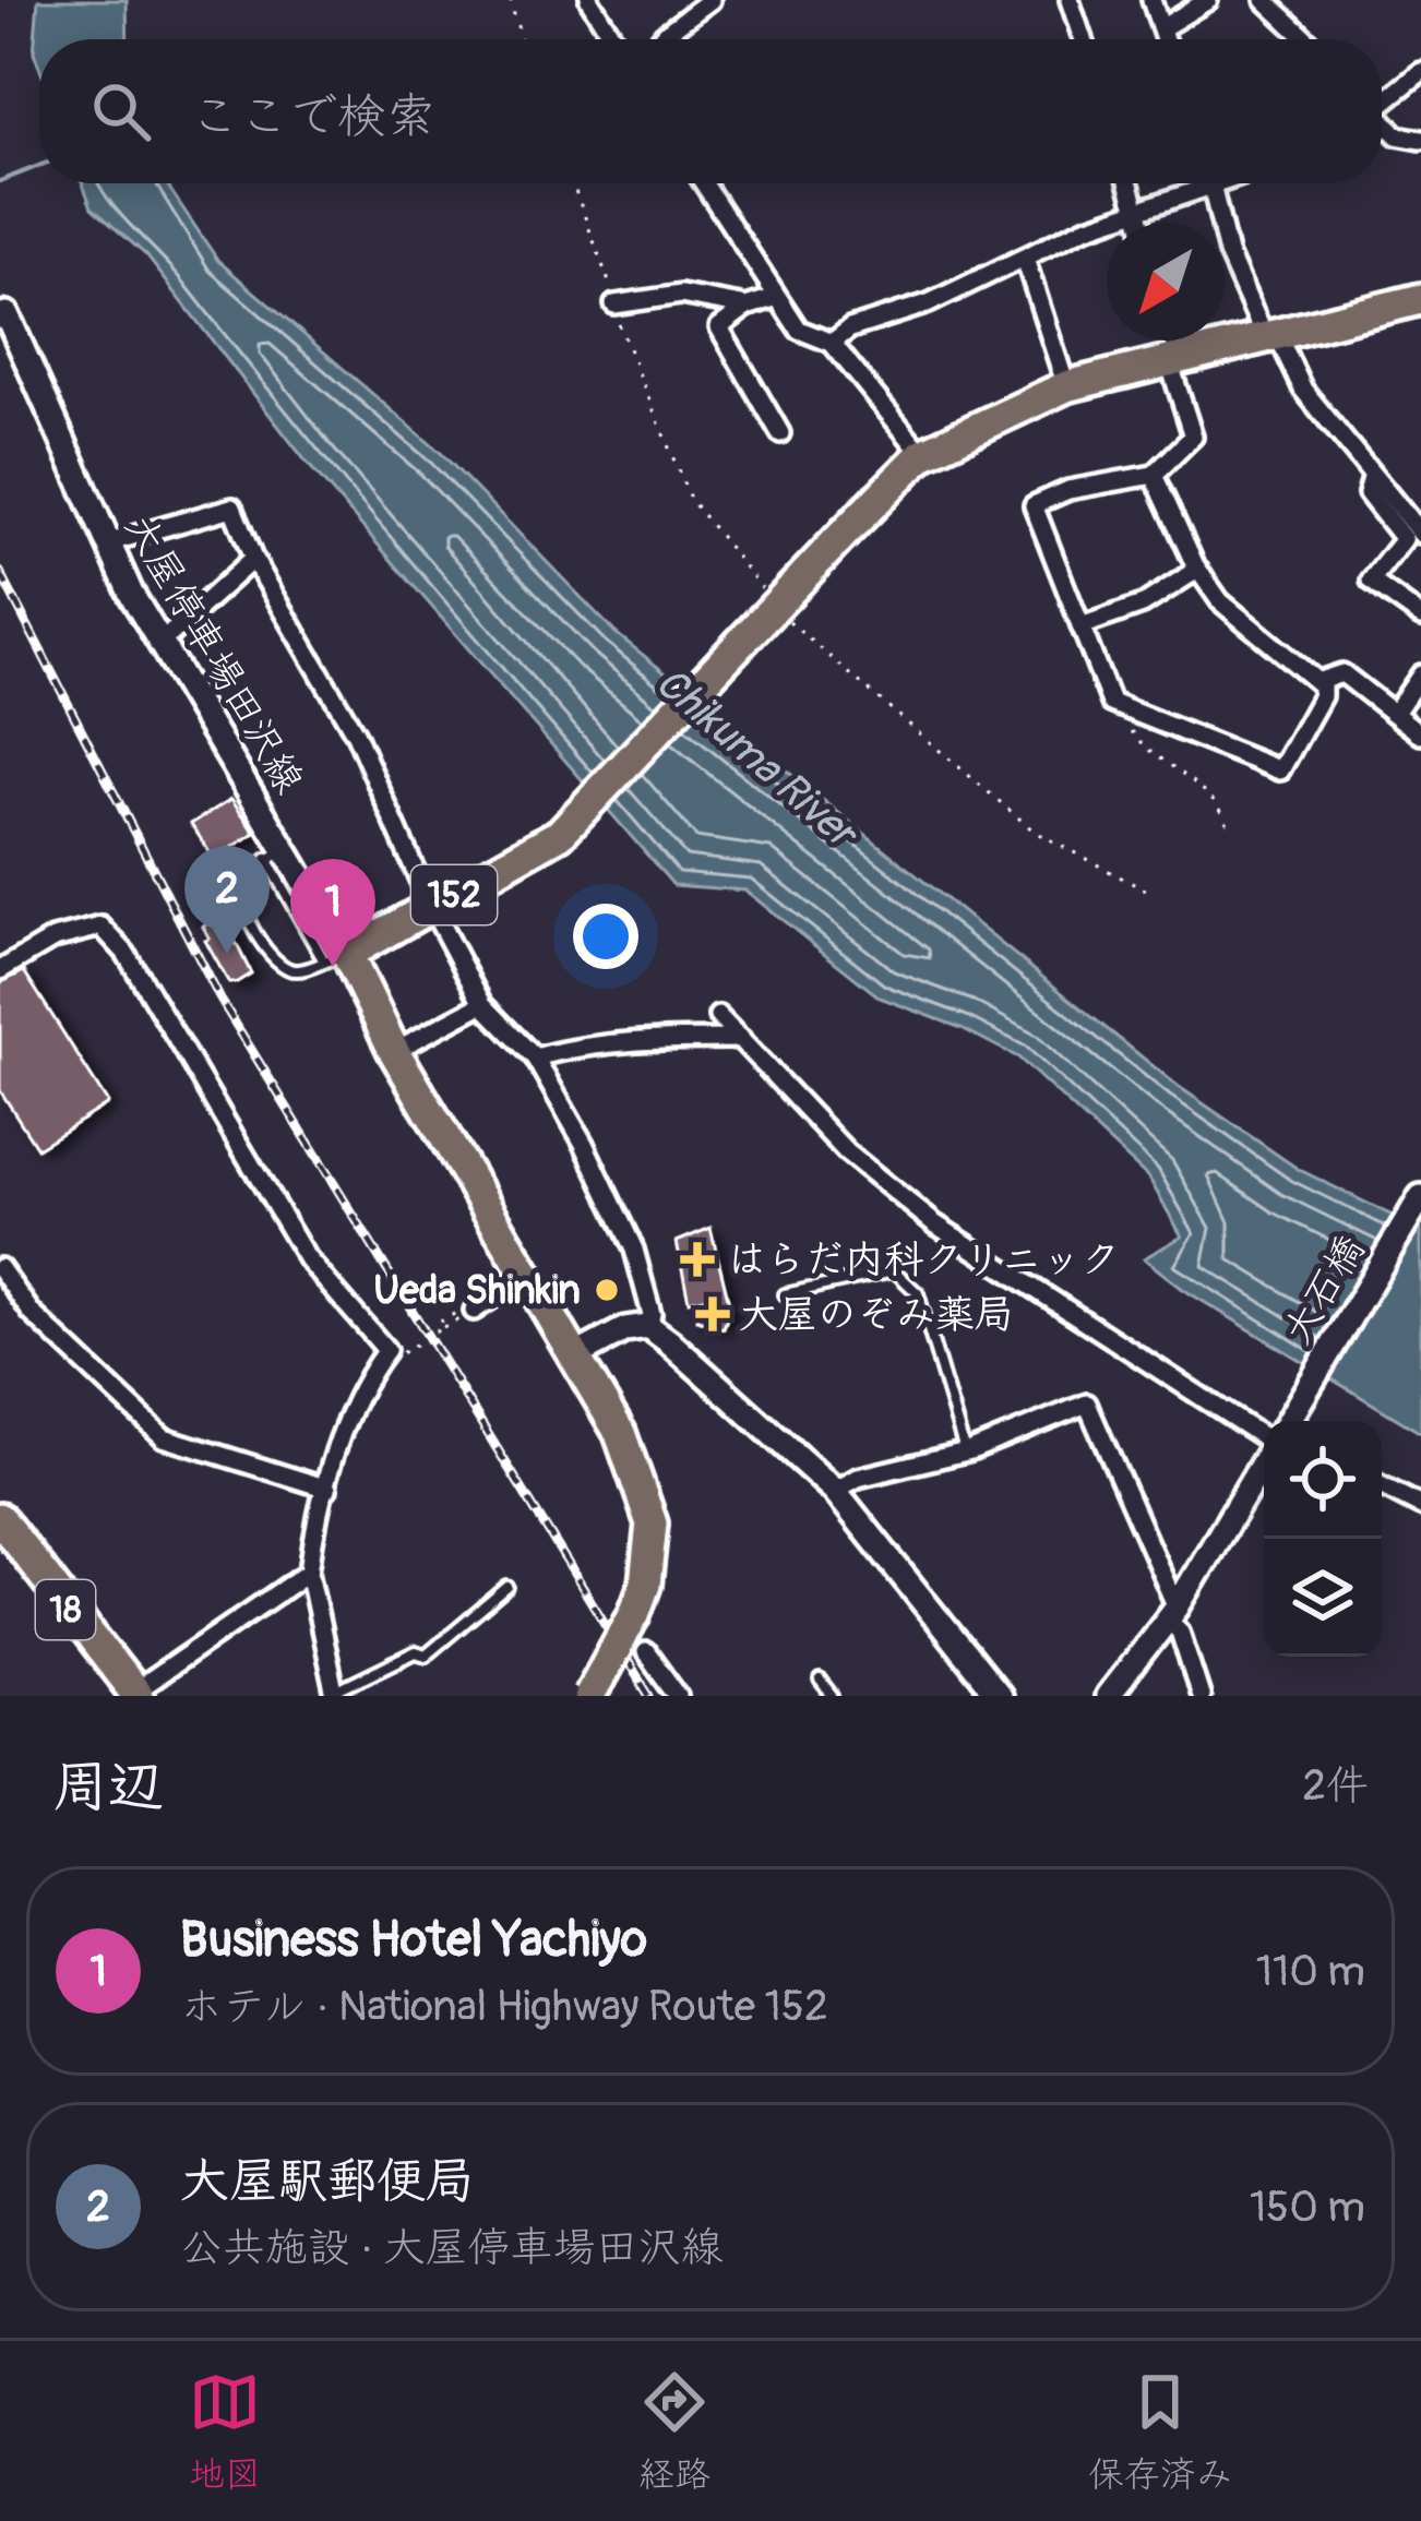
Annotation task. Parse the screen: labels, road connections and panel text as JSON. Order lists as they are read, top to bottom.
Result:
{
  "streets": {
    "highway": ["152", "18"],
    "street": ["大屋停車場田沢線", "大石橋"]
  },
  "crossings": [
    ["大屋停車場田沢線", "152"]
  ],
  "water": ["Chikuma River"],
  "places": {
    "health": ["はらだ内科クリニック", "大屋のぞみ薬局"],
    "other": ["Ueda Shinkin"]
  },
  "north": "bottom left",
  "page": {
    "search": "ここで検索",
    "pins": ["2", "1"],
    "heading": ["周辺", "2件"],
    "list": [
      {
        "mark": "1",
        "name": "Business Hotel Yachiyo",
        "note": "ホテル · National Highway Route 152",
        "value": "110 m"
      },
      {
        "mark": "2",
        "name": "大屋駅郵便局",
        "note": "公共施設 · 大屋停車場田沢線",
        "value": "150 m"
      }
    ],
    "nav": ["地図", "経路", "保存済み"]
  }
}
